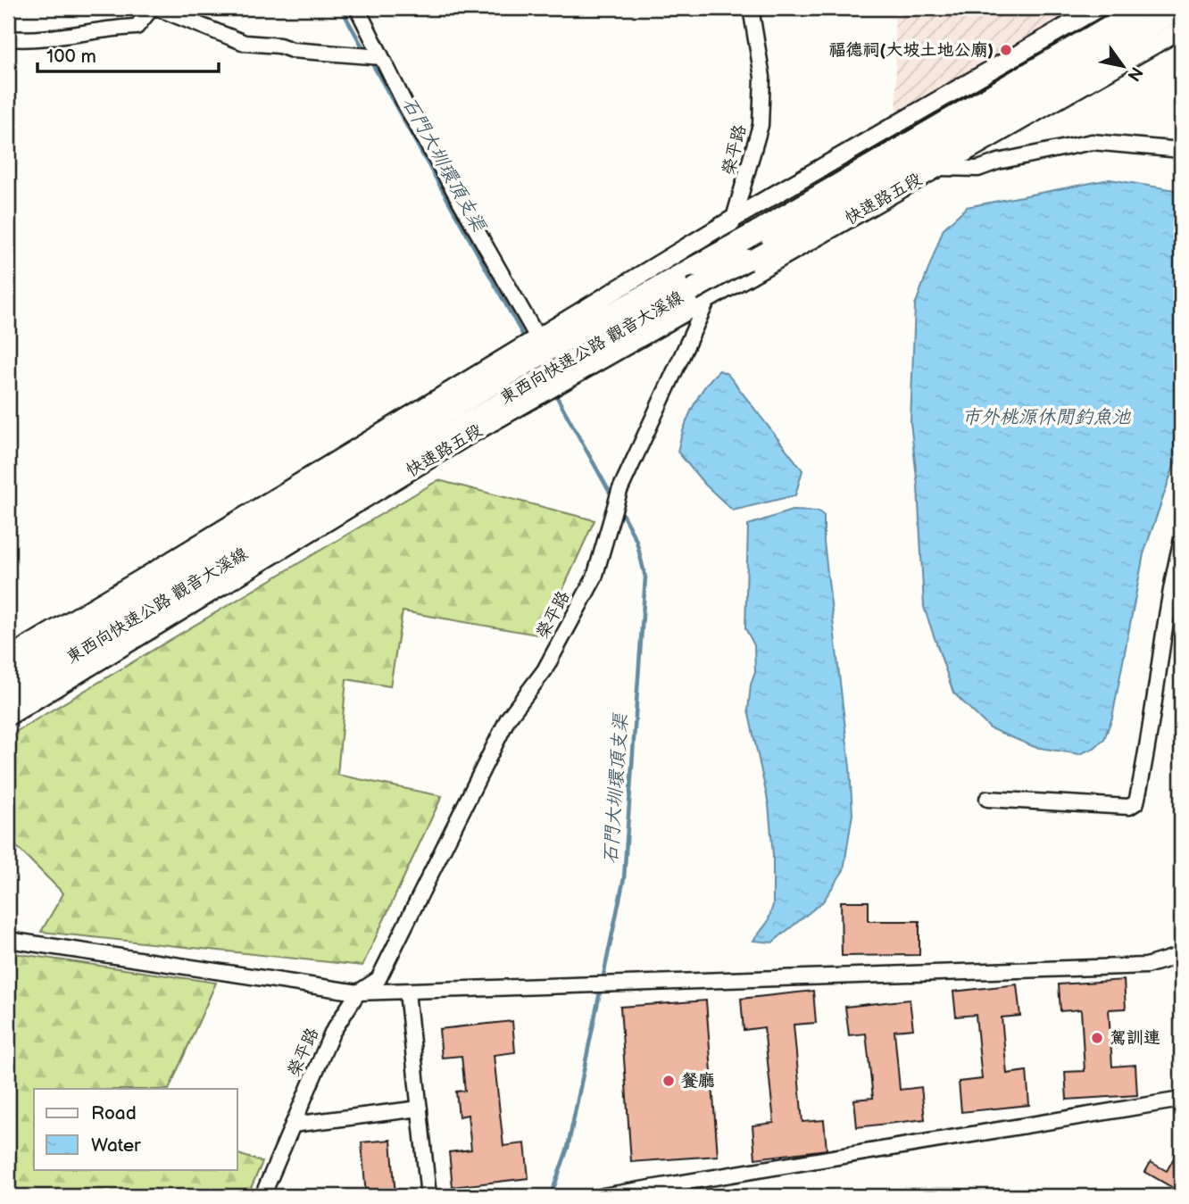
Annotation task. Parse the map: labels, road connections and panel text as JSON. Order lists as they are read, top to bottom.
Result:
{
  "streets": {
    "highway": ["東西向快速公路 觀音大溪線"],
    "main road": ["快速路五段"],
    "street": ["榮平路"]
  },
  "crossings": [
    ["榮平路", "快速路五段"],
    ["榮平路", "東西向快速公路 觀音大溪線"],
    ["快速路五段", "東西向快速公路 觀音大溪線"]
  ],
  "water": ["石門大圳環頂支渠", "市外桃源休閒釣魚池"],
  "places": ["福德祠(大坡土地公廟)", "駕訓連", "餐廳"],
  "legend": ["Road", "Water"],
  "scale_bar": "100 m",
  "north": "bottom right"
}
